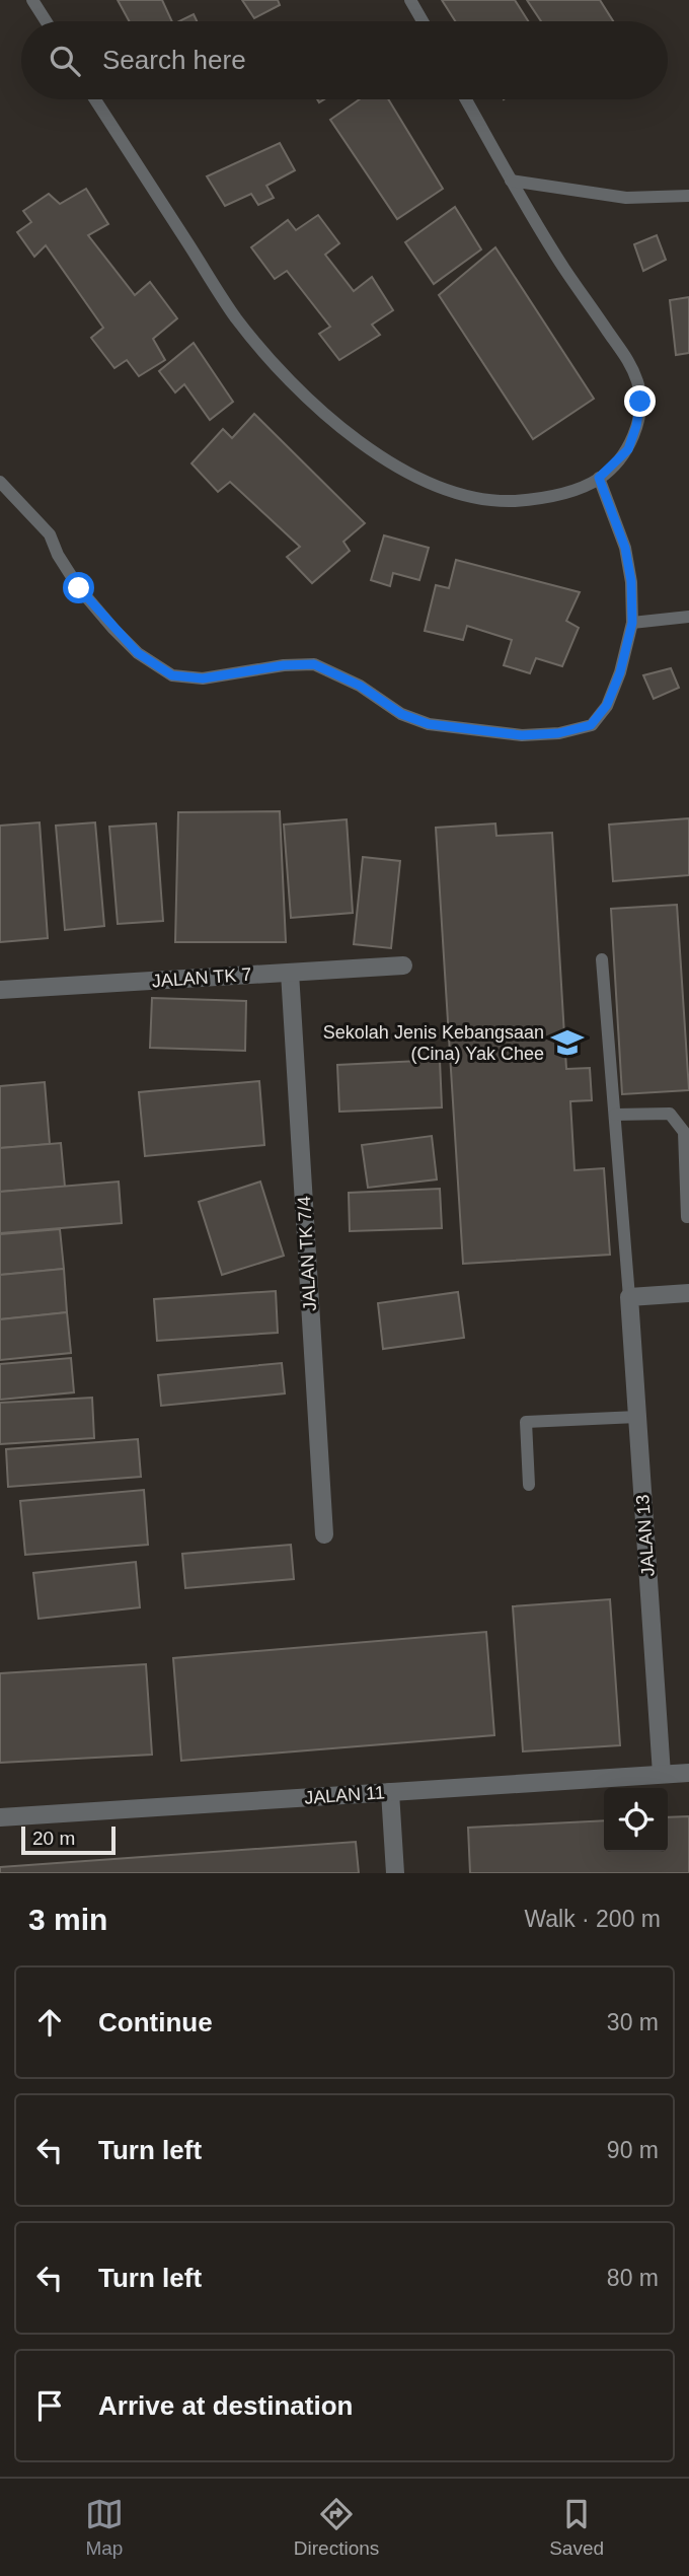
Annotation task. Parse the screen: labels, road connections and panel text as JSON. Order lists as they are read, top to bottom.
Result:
{
  "streets": {
    "street": [
      "JALAN TK 7",
      "JALAN TK 7/4",
      "JALAN 13",
      "JALAN 11"
    ]
  },
  "crossings": [
    ["JALAN TK 7", "JALAN TK 7/4"],
    ["JALAN 13", "JALAN 11"]
  ],
  "places": {
    "school or university": ["Sekolah Jenis Kebangsaan (Cina) Yak Chee"]
  },
  "scale_bar": "20 m",
  "page": {
    "search": "Search here",
    "scale": "20 m",
    "heading": ["3 min", "Walk · 200 m"],
    "list": [
      ["Continue", "30 m"],
      ["Turn left", "90 m"],
      ["Turn left", "80 m"],
      "Arrive at destination"
    ],
    "nav": ["Map", "Directions", "Saved"]
  }
}
